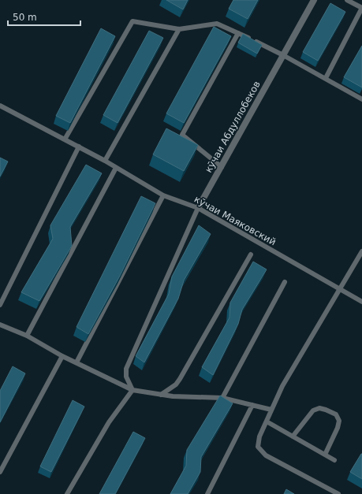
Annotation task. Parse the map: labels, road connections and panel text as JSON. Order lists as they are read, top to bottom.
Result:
{
  "streets": {
    "street": ["кӯчаи Абдуллобеков"],
    "lane": ["кӯчаи Маяковский"]
  },
  "crossings": [
    ["кӯчаи Абдуллобеков", "кӯчаи Маяковский"]
  ],
  "scale_bar": "50 m"
}
